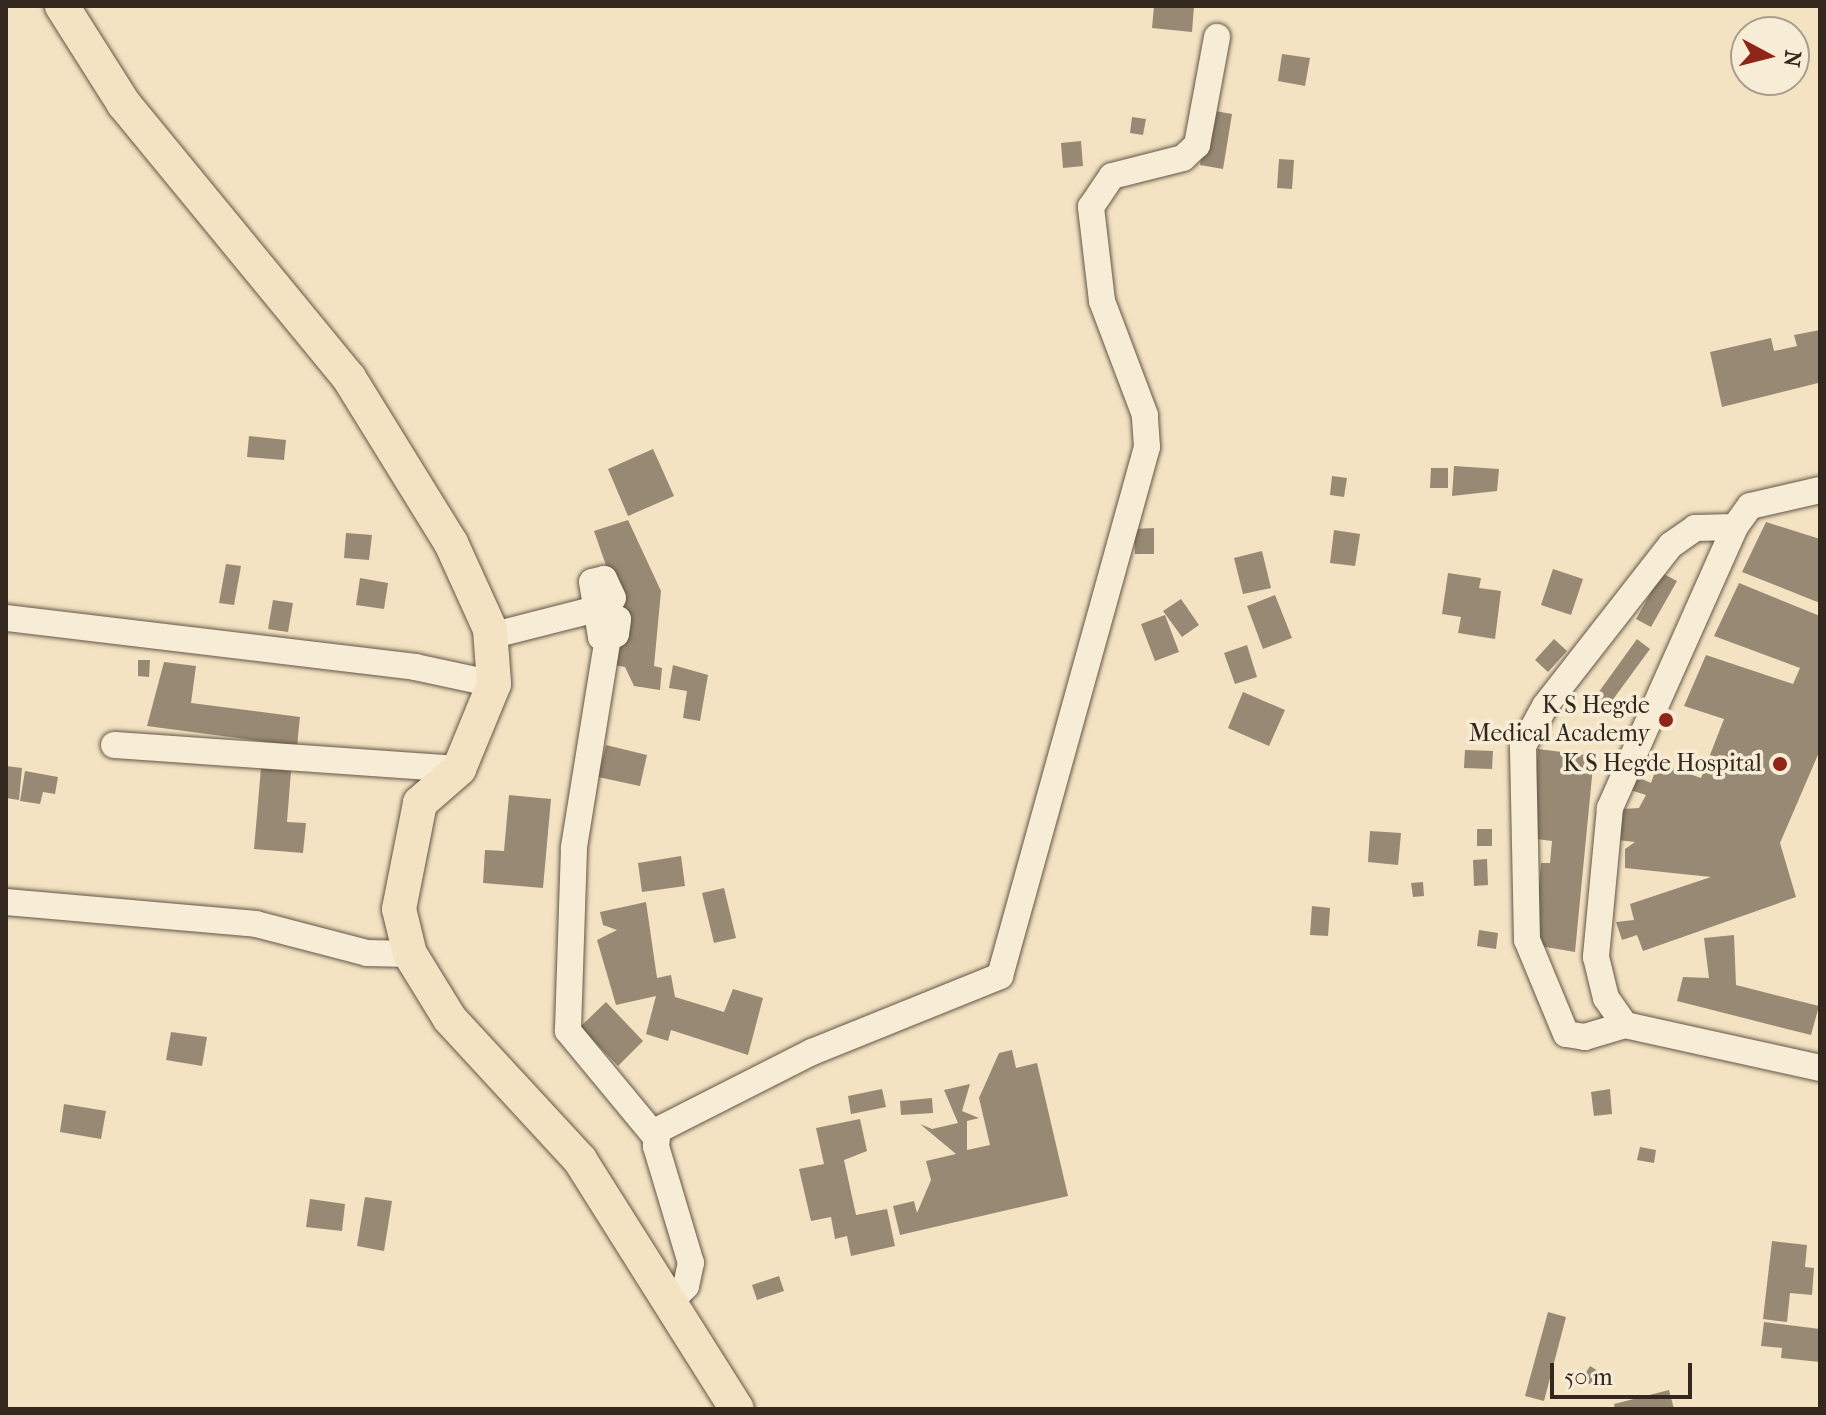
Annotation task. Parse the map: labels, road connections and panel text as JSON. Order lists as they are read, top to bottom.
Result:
{
  "places": ["K S Hegde Medical Academy", "K S Hegde Hospital"],
  "scale_bar": "50 m",
  "north": "right"
}
